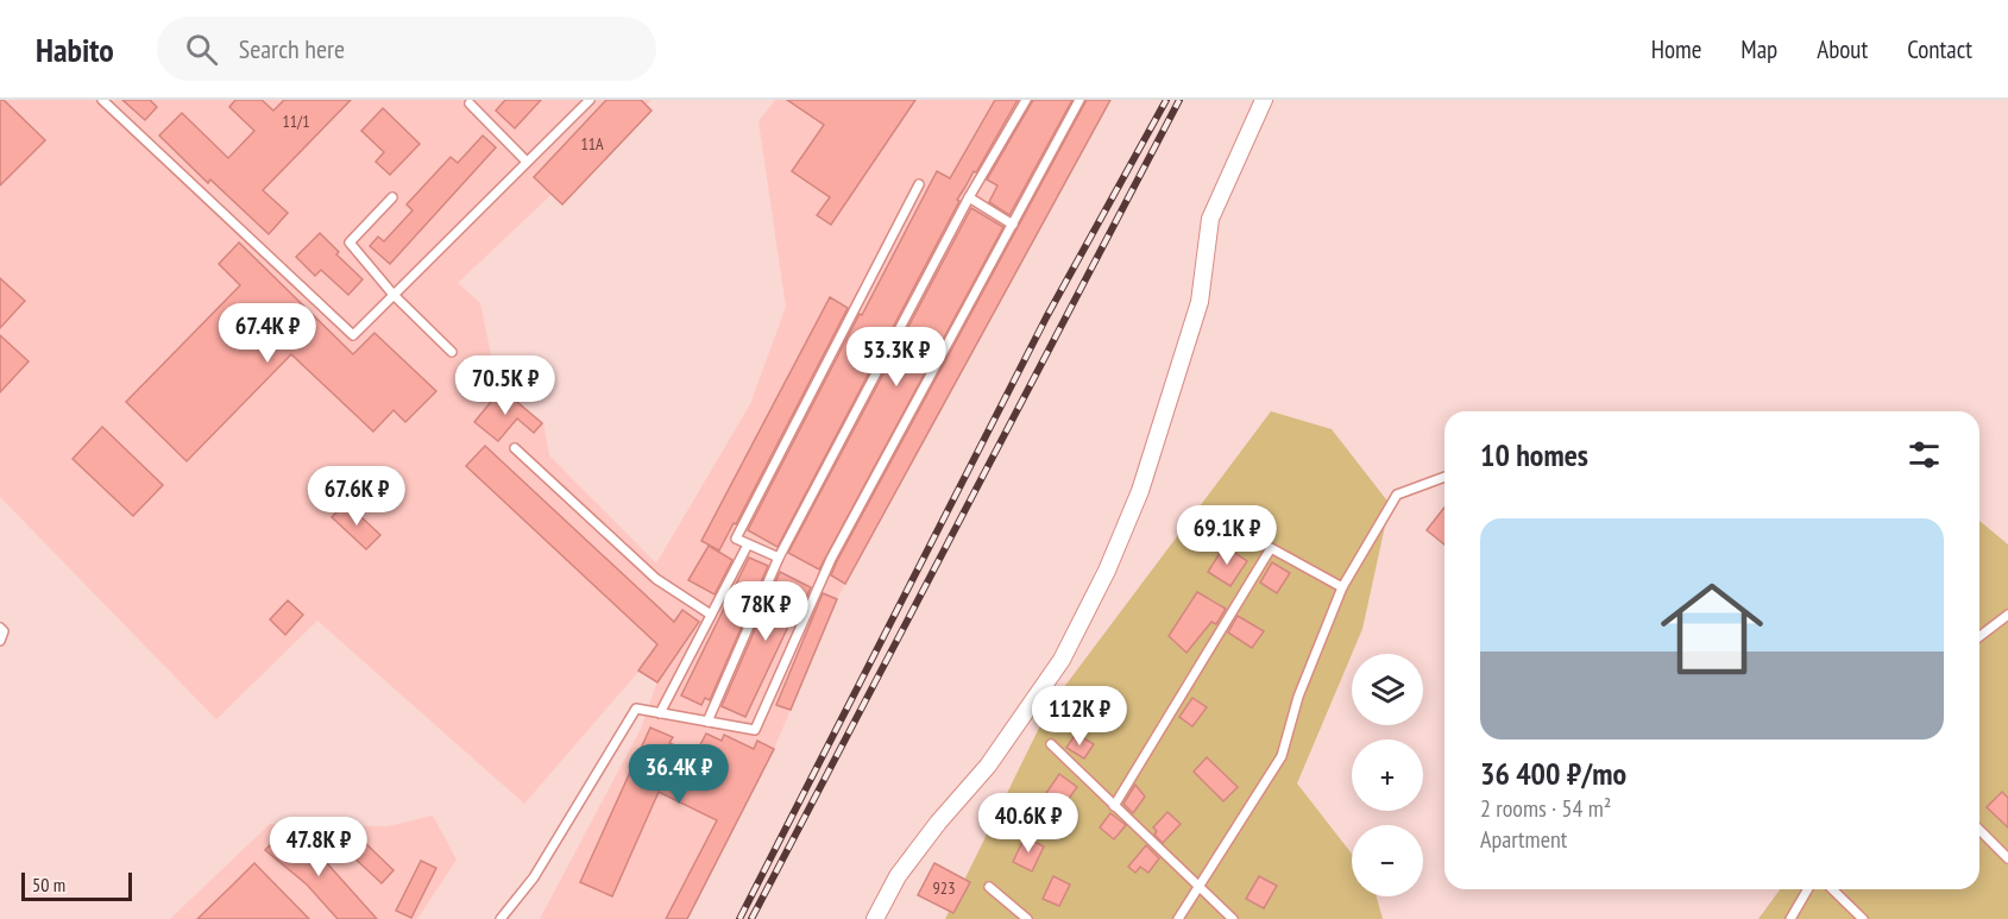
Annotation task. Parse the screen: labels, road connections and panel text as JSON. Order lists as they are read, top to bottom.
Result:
{
  "house_numbers": ["11/1", "11А", "923"],
  "scale_bar": "50 m",
  "page": {
    "header": "Habito",
    "search": "Search here",
    "nav": [
      "Home",
      "Map",
      "About",
      "Contact"
    ],
    "price": [
      "67.4K ₽",
      "53.3K ₽",
      "70.5K ₽",
      "67.6K ₽",
      "69.1K ₽",
      "78K ₽",
      "112K ₽",
      "36.4K ₽",
      "40.6K ₽",
      "47.8K ₽"
    ],
    "heading": "10 homes",
    "list": [
      {
        "name": "36 400 ₽/mo",
        "note": "2 rooms · 54 m² · Apartment"
      }
    ],
    "map_buttons": ["+", "−"],
    "scale": "50 m"
  }
}
